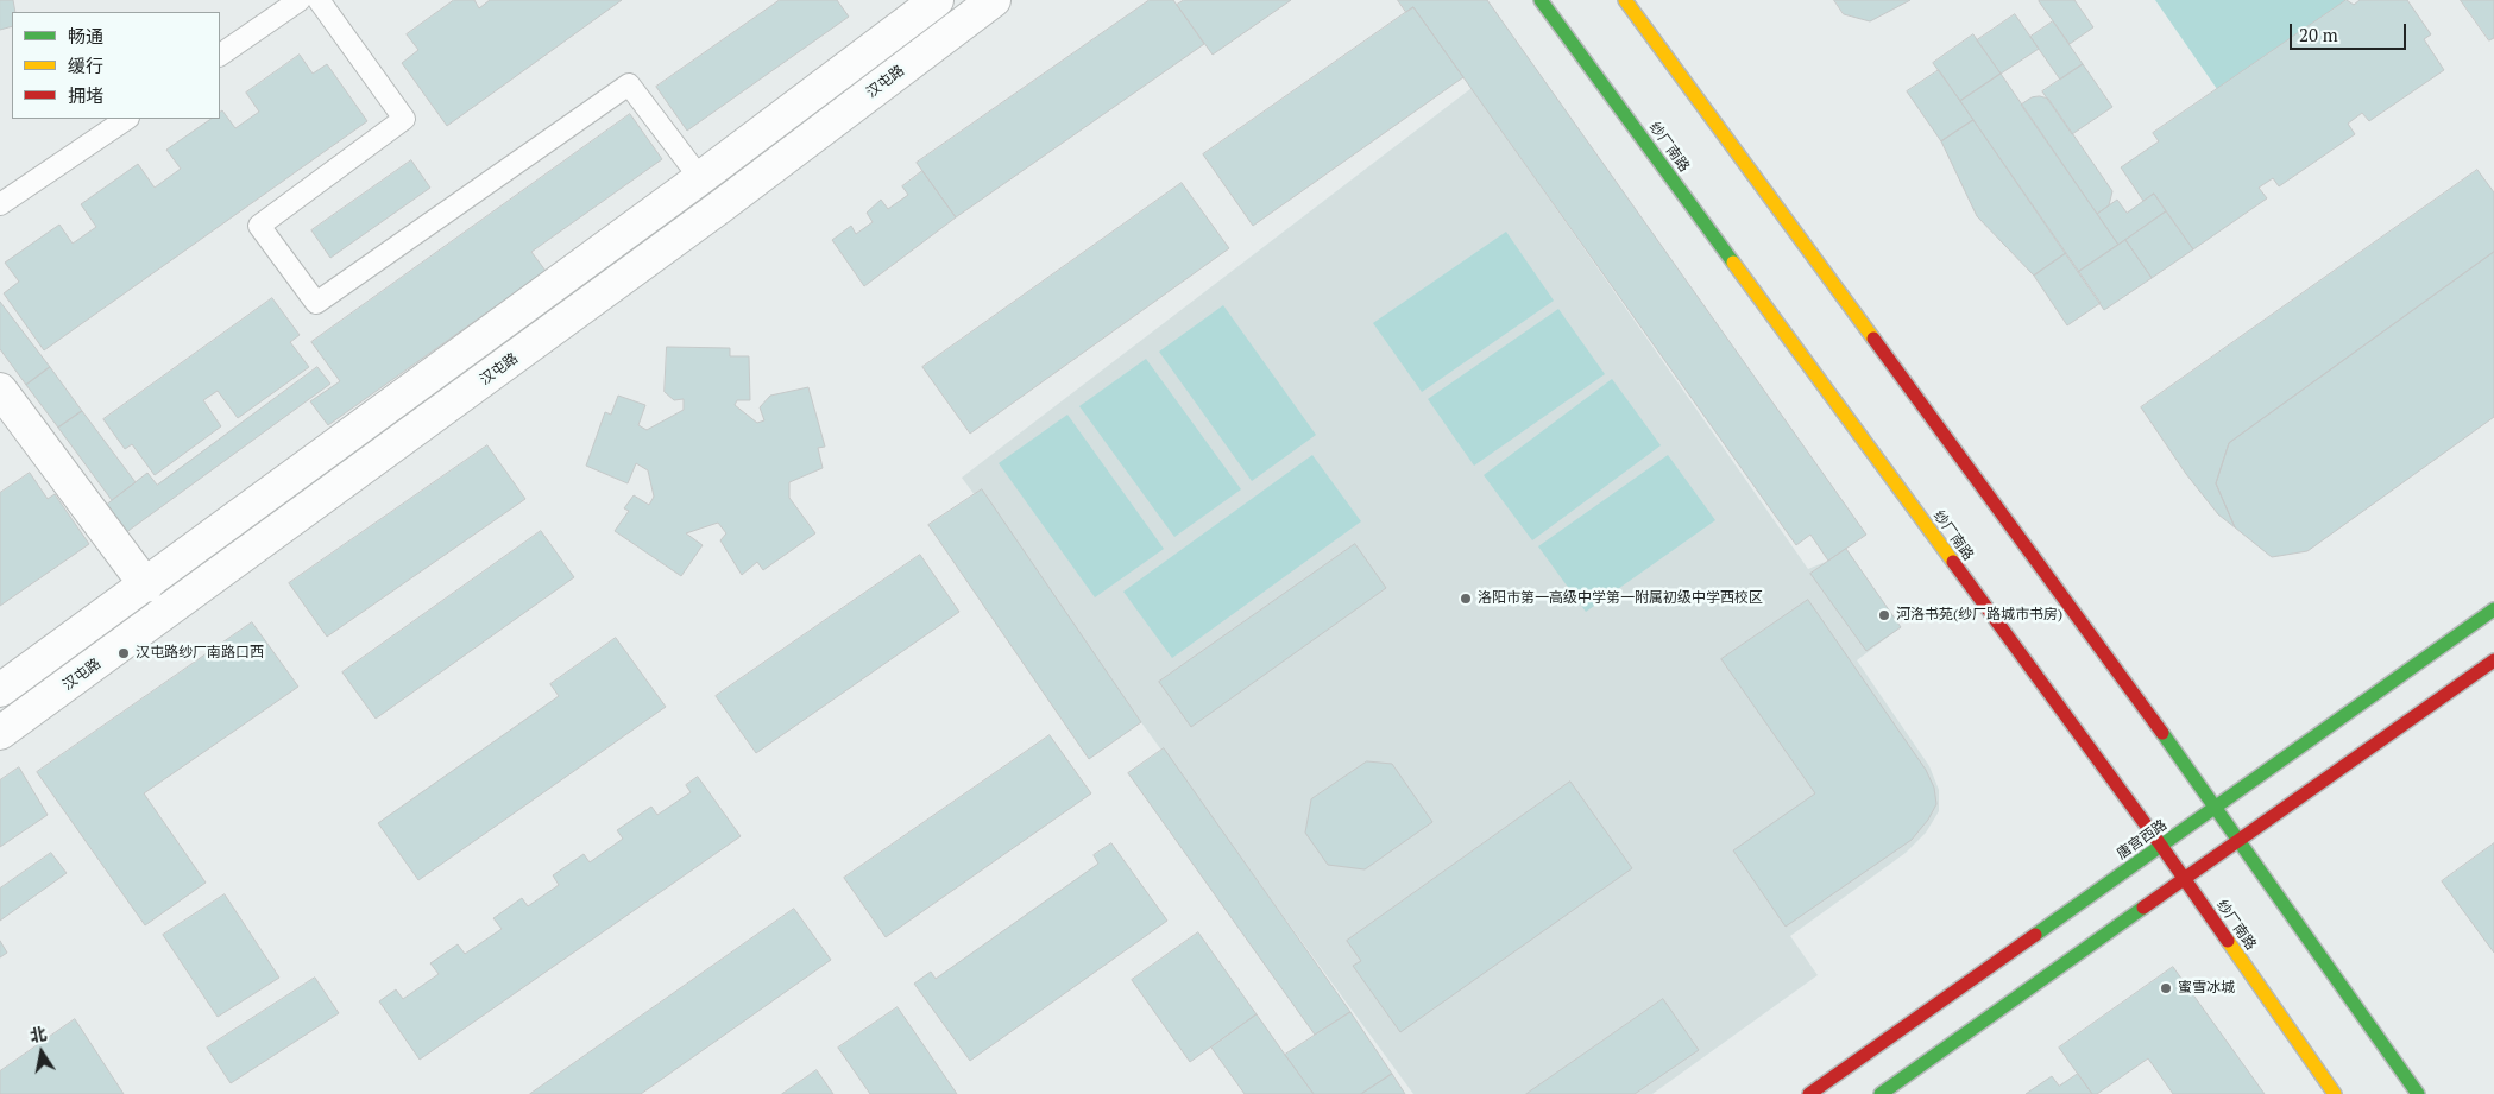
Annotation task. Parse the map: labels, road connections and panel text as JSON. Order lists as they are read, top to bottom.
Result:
{
  "streets": {
    "main road": ["纱厂南路", "唐宫西路"],
    "street": ["汉屯路"]
  },
  "crossings": [
    ["纱厂南路", "唐宫西路"]
  ],
  "places": [
    "洛阳市第一高级中学第一附属初级中学西校区",
    "河洛书苑(纱厂路城市书房)",
    "汉屯路纱厂南路口西",
    "蜜雪冰城"
  ],
  "legend": ["畅通", "缓行", "拥堵"],
  "scale_bar": "20 m",
  "north": "top"
}
